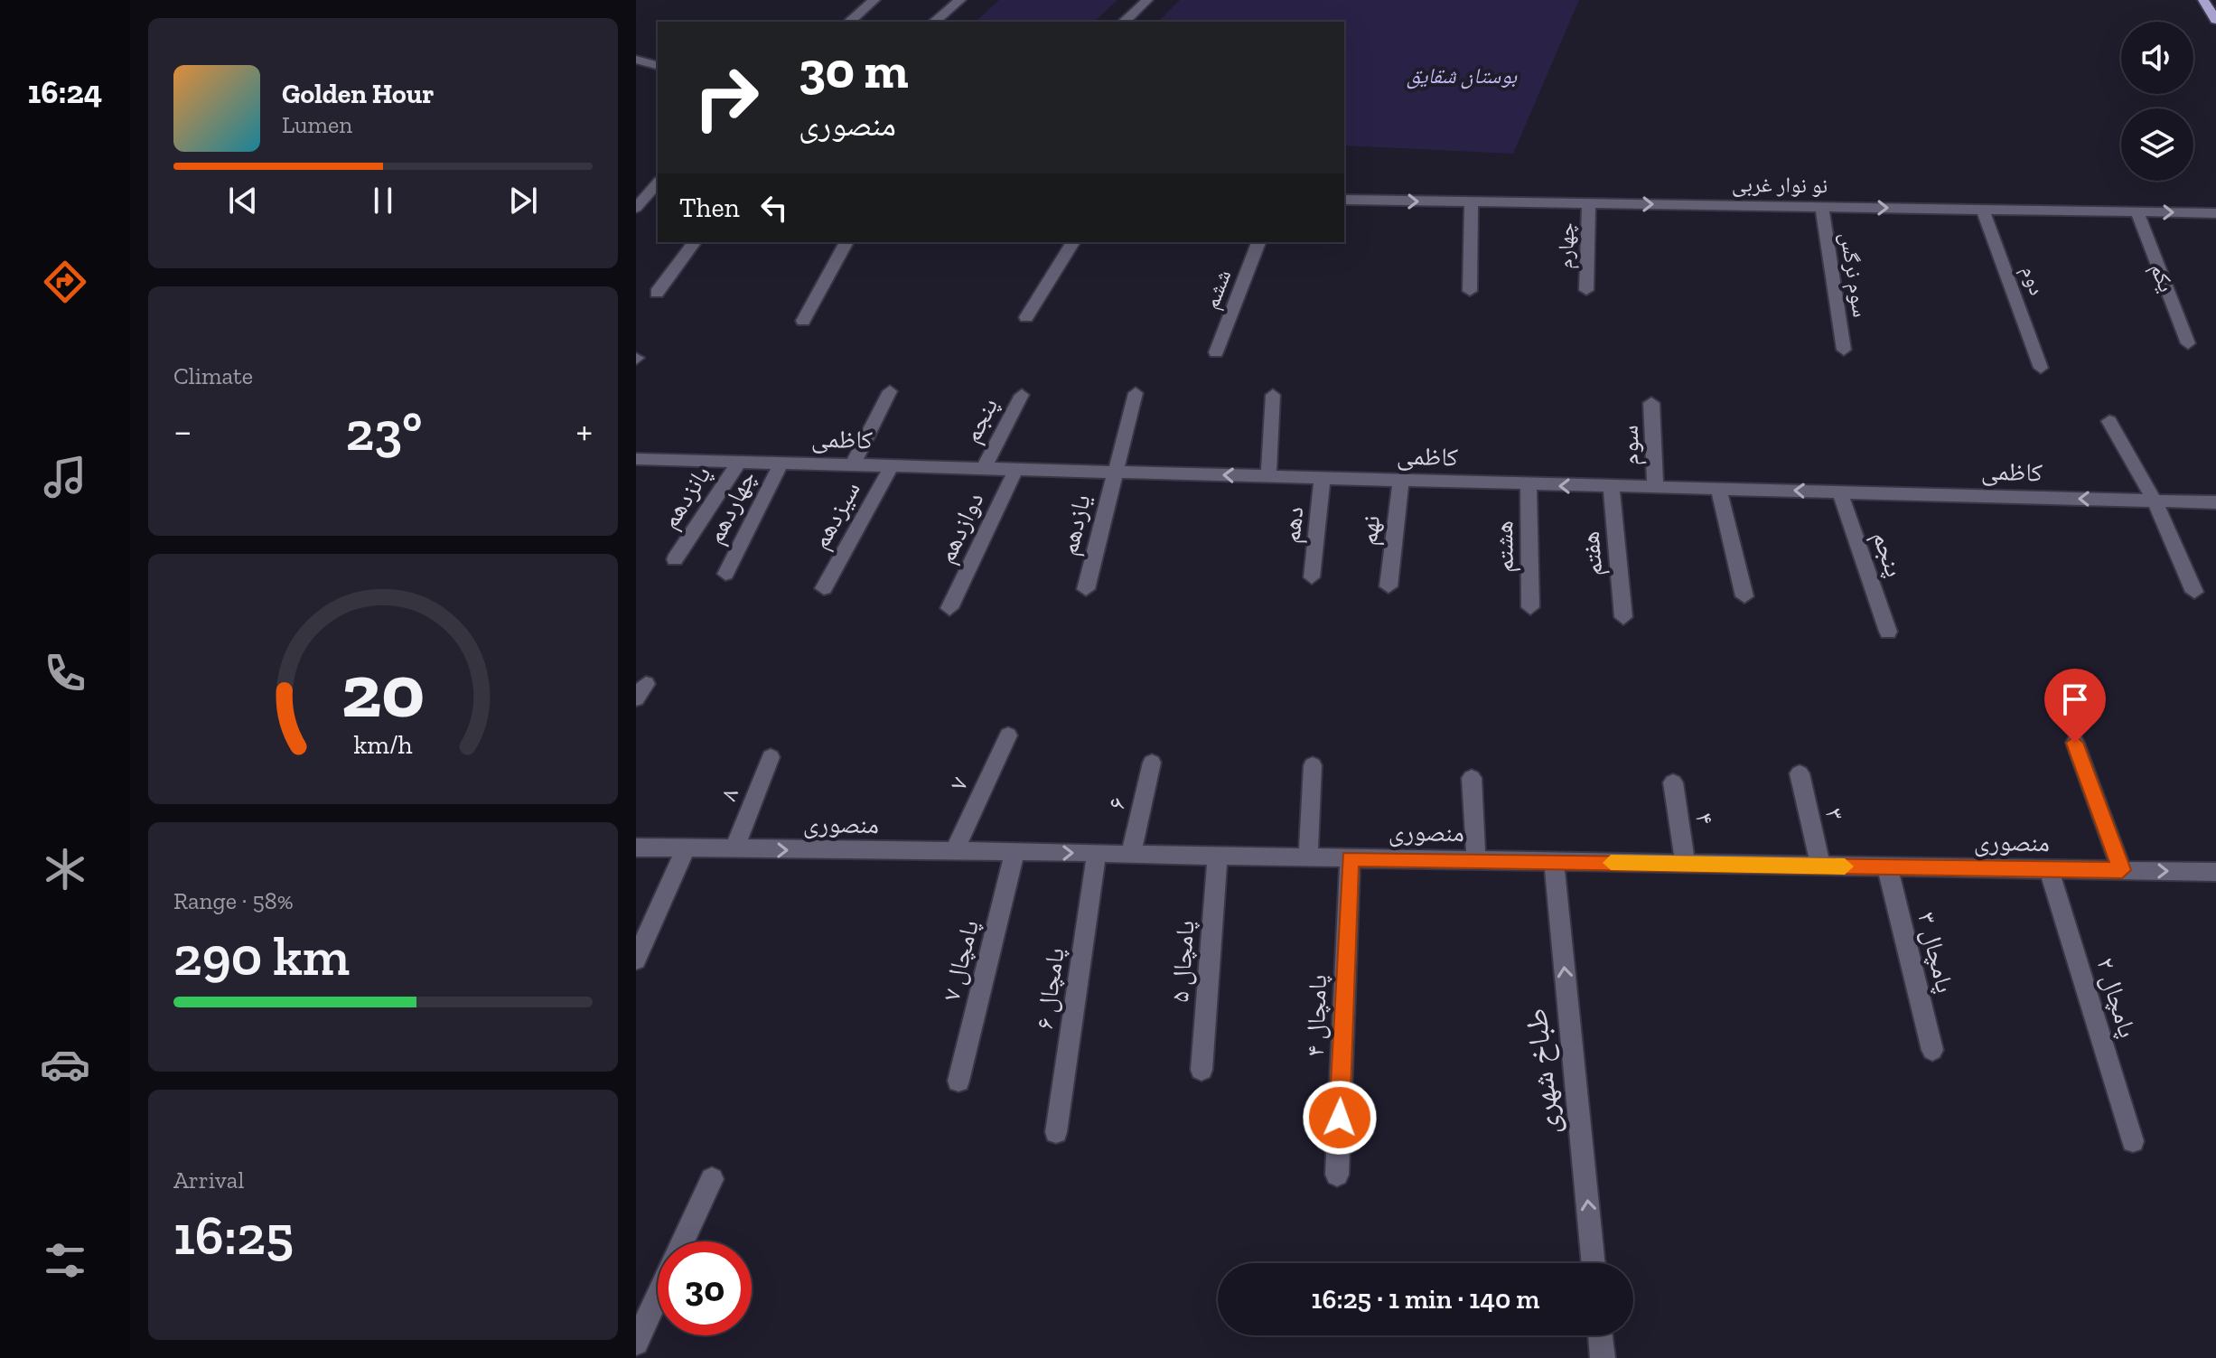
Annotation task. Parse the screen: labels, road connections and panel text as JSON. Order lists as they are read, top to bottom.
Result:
{
  "streets": {
    "street": [
      "نو نوار غربی",
      "چهارم",
      "سوم نرگس",
      "یکم",
      "دوم",
      "ششم",
      "پنجم",
      "کاظمی",
      "سوم",
      "پانزدهم",
      "چهاردهم",
      "سیزدهم",
      "یازدهم",
      "دهم",
      "دوازدهم",
      "نهم",
      "هشتم",
      "هفتم",
      "۷",
      "۸",
      "۶",
      "۳",
      "۴",
      "منصوری",
      "۳ پامچال",
      "۷ پامچال",
      "۵ پامچال",
      "۶ پامچال",
      "۲ پامچال",
      "پامچال ۴",
      "طباخ شهری"
    ]
  },
  "crossings": [
    ["نو نوار غربی", "چهارم"],
    ["نو نوار غربی", "سوم نرگس"],
    ["نو نوار غربی", "یکم"],
    ["نو نوار غربی", "دوم"],
    ["پنجم", "کاظمی"],
    ["کاظمی", "سوم"],
    ["کاظمی", "پانزدهم"],
    ["کاظمی", "چهاردهم"],
    ["کاظمی", "سیزدهم"],
    ["کاظمی", "یازدهم"],
    ["کاظمی", "دهم"],
    ["کاظمی", "دوازدهم"],
    ["کاظمی", "نهم"],
    ["کاظمی", "هشتم"],
    ["کاظمی", "هفتم"],
    ["۷", "منصوری"],
    ["۸", "منصوری"],
    ["۶", "منصوری"],
    ["۳", "منصوری"],
    ["۴", "منصوری"],
    ["منصوری", "۳ پامچال"],
    ["منصوری", "۷ پامچال"],
    ["منصوری", "۵ پامچال"],
    ["منصوری", "۶ پامچال"],
    ["منصوری", "۲ پامچال"],
    ["منصوری", "پامچال ۴"],
    ["منصوری", "طباخ شهری"]
  ],
  "one_way": ["نو نوار غربی", "کاظمی", "طباخ شهری"],
  "parks": ["بوستان شقایق"],
  "page": {
    "tabs": "16:24",
    "turn": ["30 m", "منصوری"],
    "song": ["Golden Hour", "Lumen"],
    "then": "Then",
    "tile": [
      "Climate",
      ["Range · 58%", "290 km"],
      ["Arrival", "16:25"]
    ],
    "heat": ["−", "23°", "+"],
    "limit": "30",
    "trip": "16:25 · 1 min · 140 m",
    "gauge": ["20", "km/h"]
  }
}
